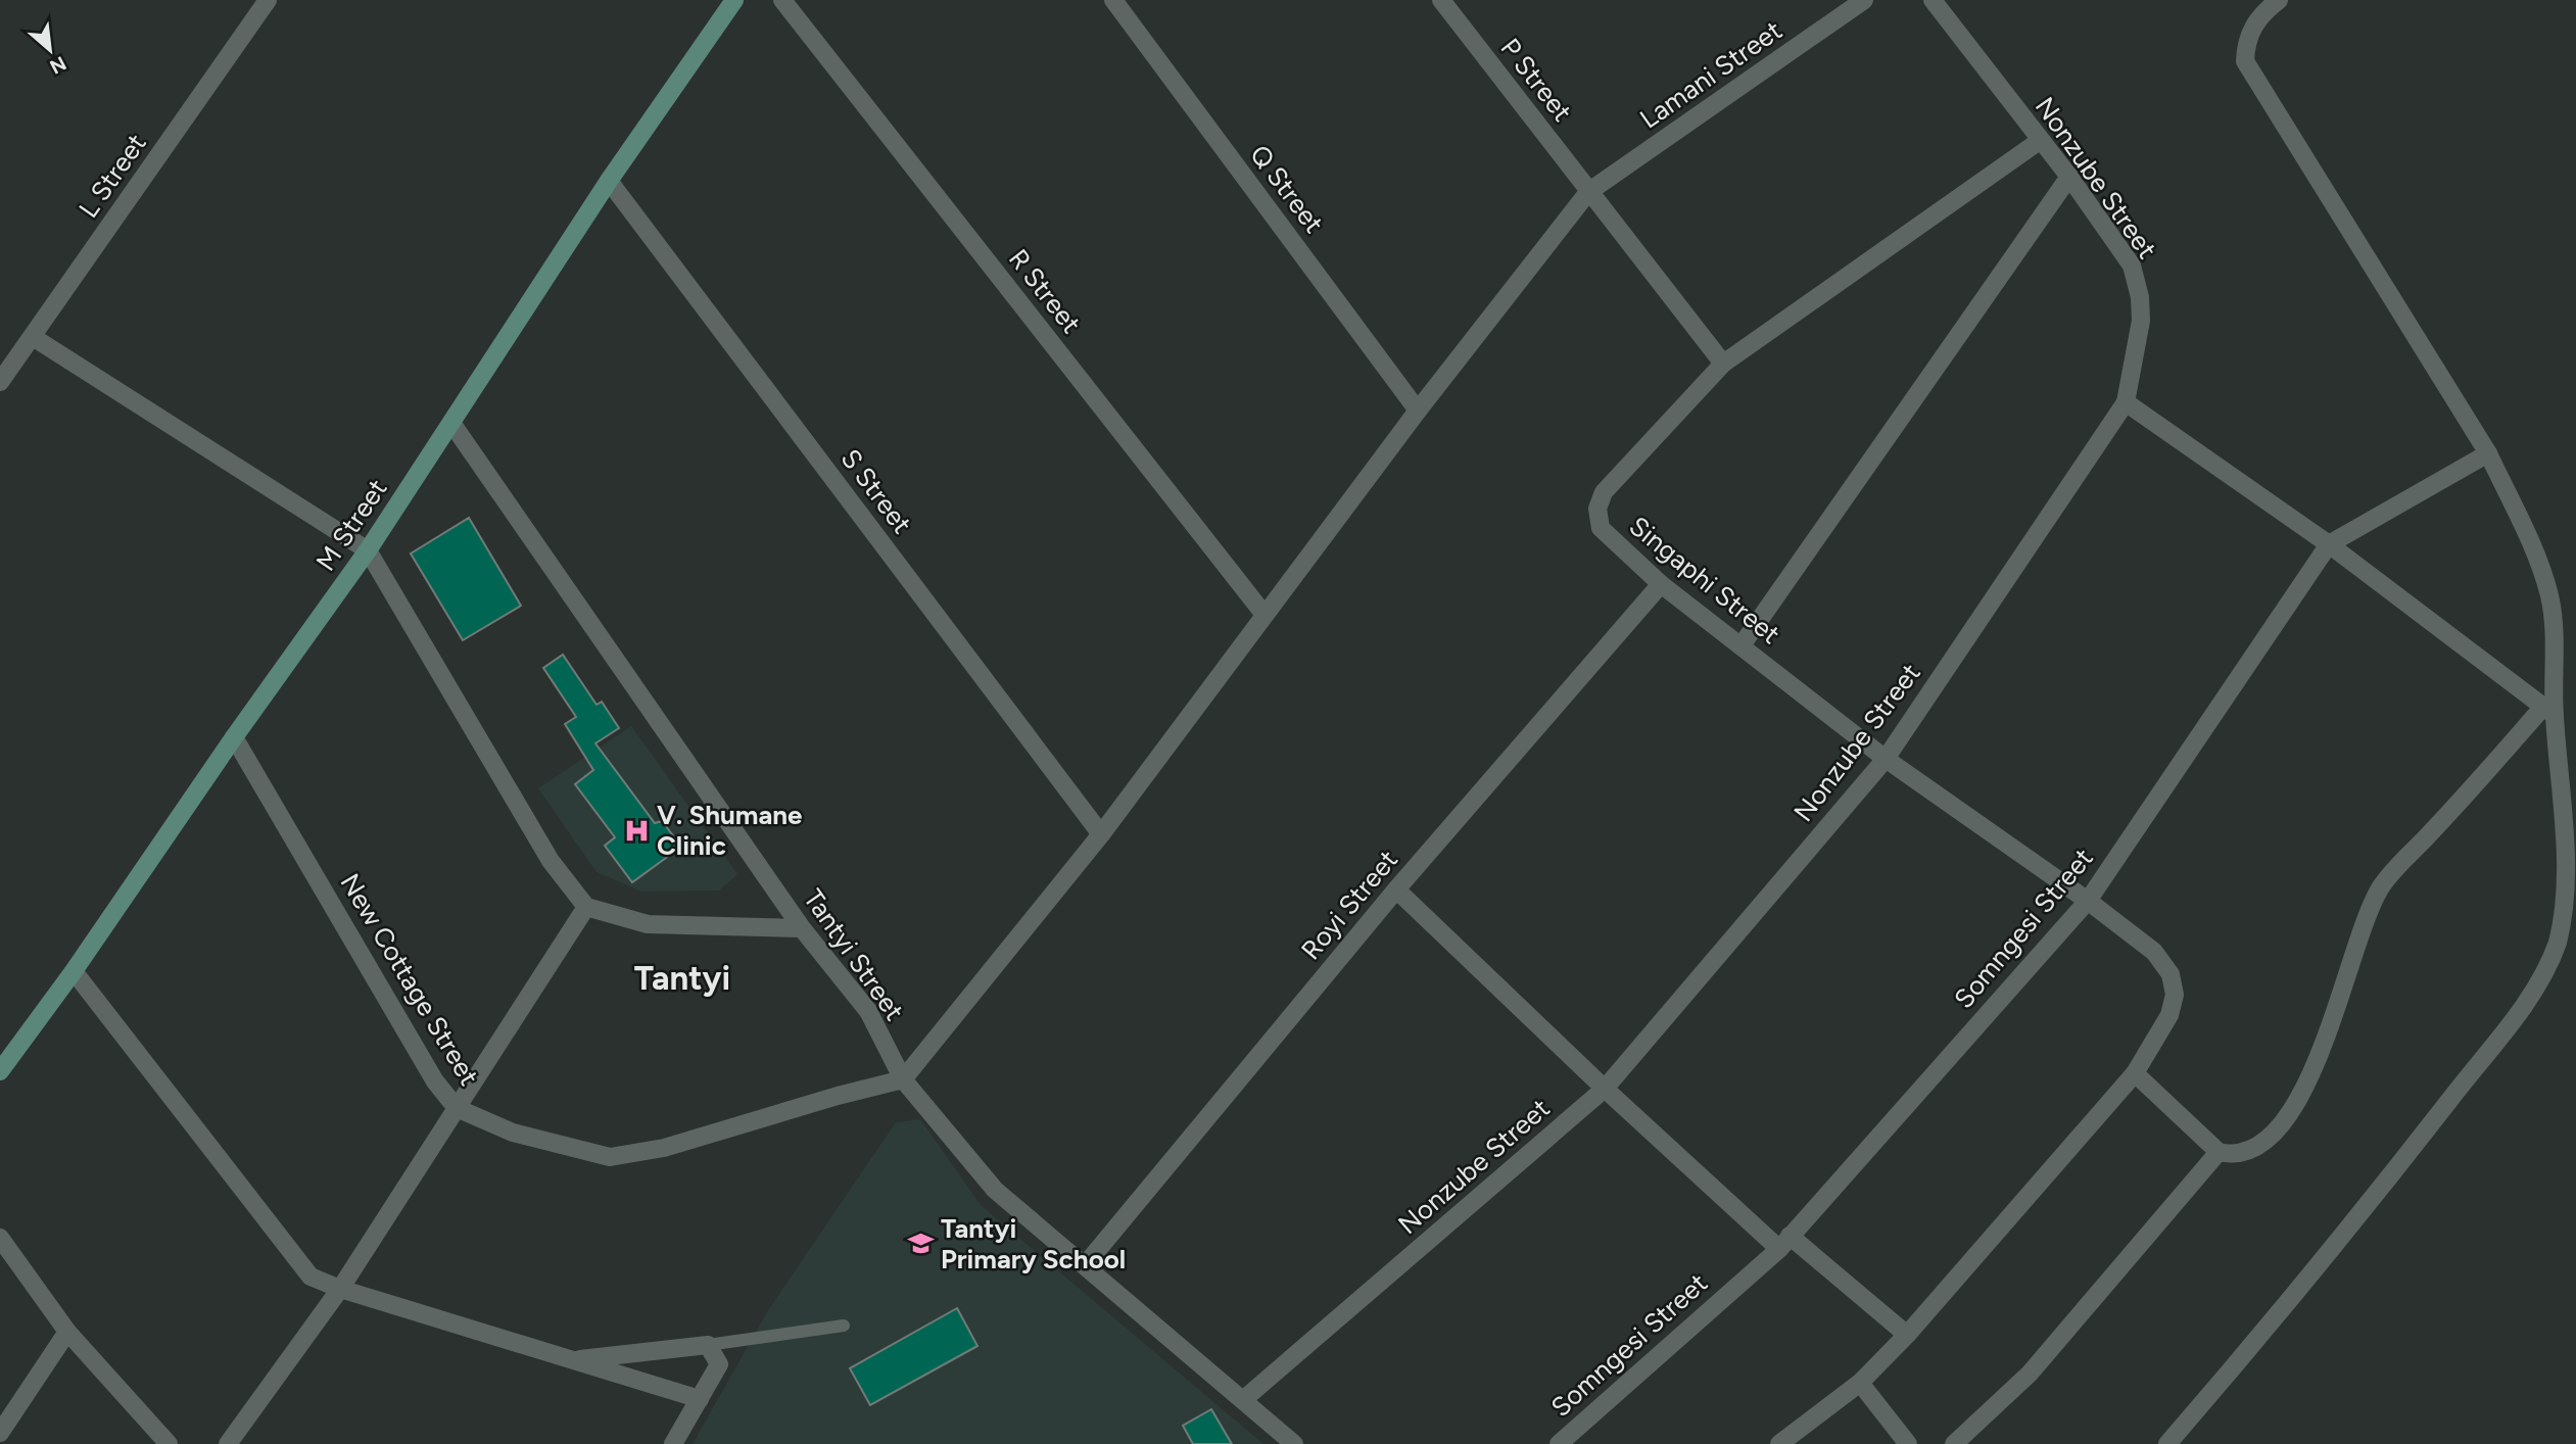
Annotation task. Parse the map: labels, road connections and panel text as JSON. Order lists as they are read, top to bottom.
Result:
{
  "streets": {
    "street": [
      "Lamani Street",
      "P Street",
      "L Street",
      "Nonzube Street",
      "Q Street",
      "R Street",
      "S Street",
      "M Street",
      "Singaphi Street",
      "Royi Street",
      "Somngesi Street",
      "Tantyi Street",
      "New Cottage Street"
    ]
  },
  "crossings": [
    ["Lamani Street", "P Street"],
    ["Lamani Street", "Q Street"],
    ["Lamani Street", "R Street"],
    ["Lamani Street", "S Street"],
    ["Lamani Street", "Tantyi Street"],
    ["Lamani Street", "New Cottage Street"],
    ["P Street", "Singaphi Street"],
    ["Nonzube Street", "Singaphi Street"],
    ["Nonzube Street", "Tantyi Street"],
    ["S Street", "M Street"],
    ["M Street", "Tantyi Street"],
    ["M Street", "New Cottage Street"],
    ["Singaphi Street", "Royi Street"],
    ["Singaphi Street", "Somngesi Street"],
    ["Royi Street", "Tantyi Street"],
    ["Tantyi Street", "New Cottage Street"]
  ],
  "districts": ["Tantyi"],
  "places": {
    "hospital": ["V. Shumane Clinic"],
    "school or university": ["Tantyi Primary School"]
  },
  "north": "bottom right"
}
